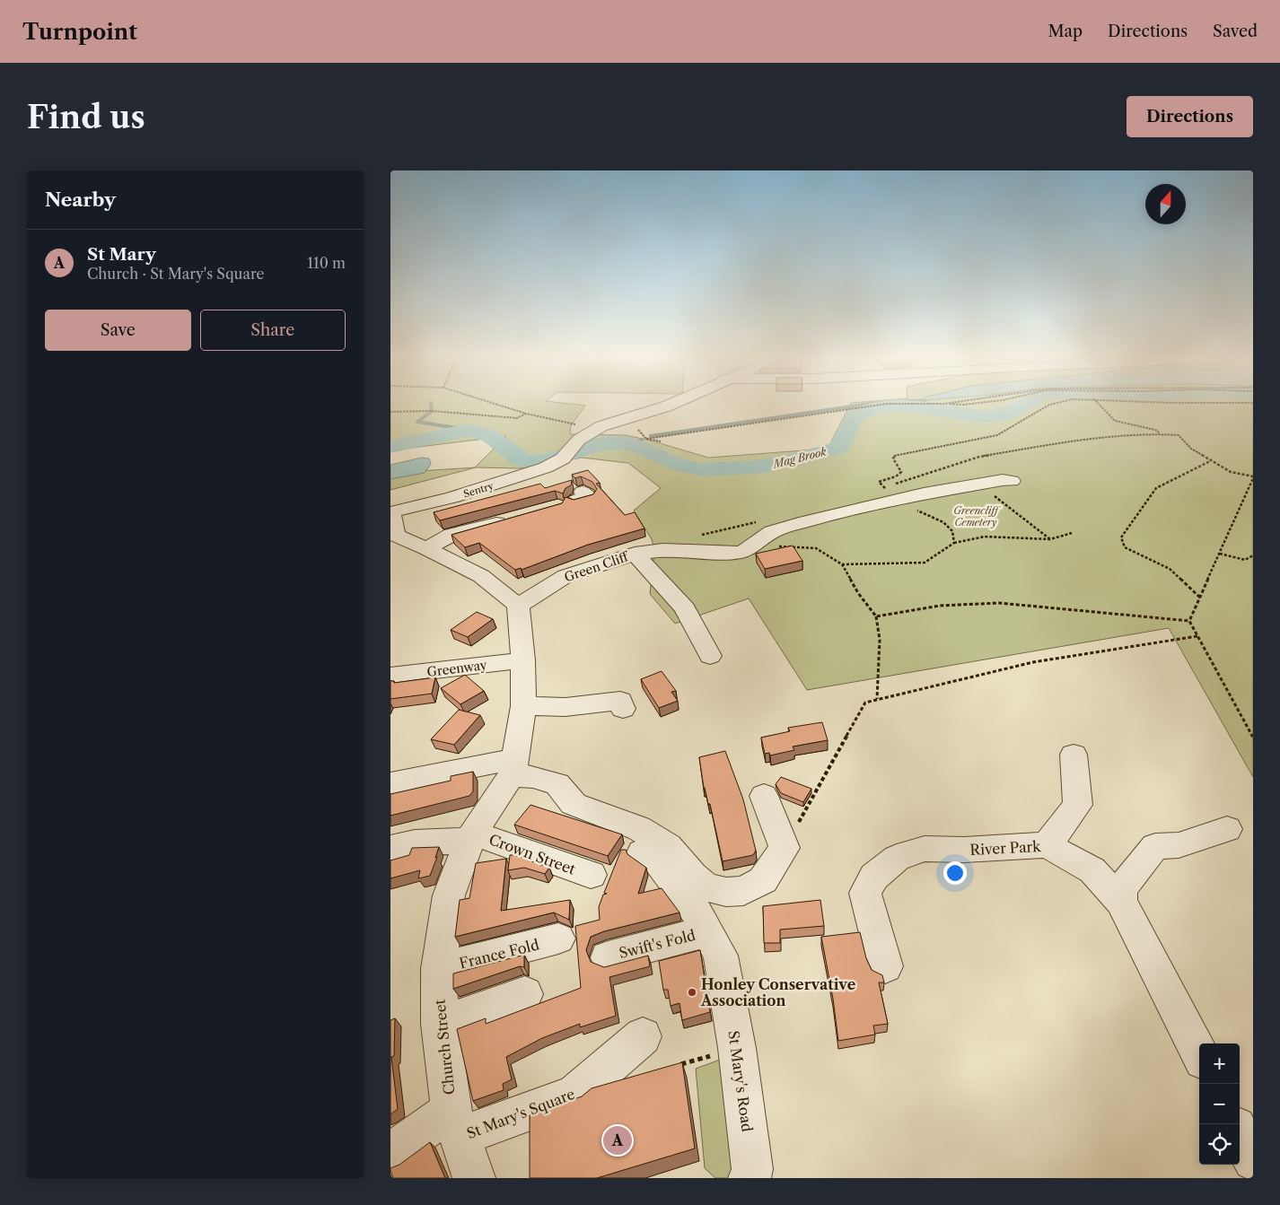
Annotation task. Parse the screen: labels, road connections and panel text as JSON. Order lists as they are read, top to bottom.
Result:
{
  "streets": {
    "street": [
      "Sentry",
      "Green Cliff",
      "Greenway",
      "River Park",
      "Crown Street",
      "Swift's Fold",
      "France Fold",
      "Church Street",
      "St Mary's Road",
      "St Mary's Square"
    ]
  },
  "crossings": [
    ["Greenway", "Church Street"],
    ["Crown Street", "Church Street"],
    ["Swift's Fold", "St Mary's Road"],
    ["France Fold", "Church Street"],
    ["Church Street", "St Mary's Square"]
  ],
  "water": ["Mag Brook"],
  "parks": ["Greencliff Cemetery"],
  "places": ["Honley Conservative Association"],
  "north": "top",
  "page": {
    "header": "Turnpoint",
    "nav": ["Map", "Directions", "Saved"],
    "buttons": [
      "Directions",
      ["Save", "Share"]
    ],
    "title": "Find us",
    "heading": "Nearby",
    "list": [
      {
        "mark": "A",
        "name": "St Mary",
        "note": "Church · St Mary's Square",
        "value": "110 m"
      }
    ],
    "map_buttons": ["+", "−"],
    "pins": "A"
  }
}
